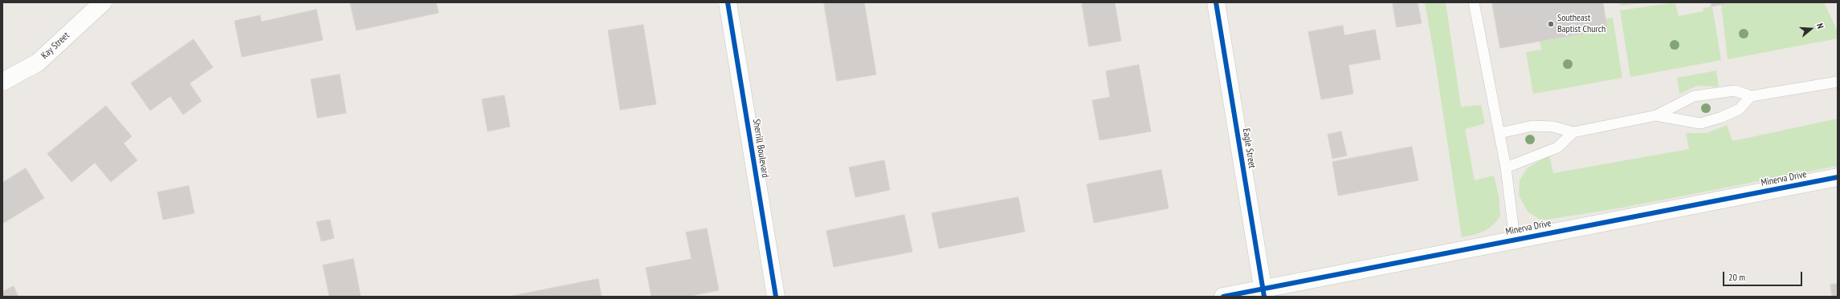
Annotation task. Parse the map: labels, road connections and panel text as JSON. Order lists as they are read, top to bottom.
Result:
{
  "streets": {
    "street": [
      "Kay Street",
      "Sherrill Boulevard",
      "Eagle Street",
      "Minerva Drive"
    ]
  },
  "crossings": [
    ["Eagle Street", "Minerva Drive"]
  ],
  "places": ["Southeast Baptist Church"],
  "scale_bar": "20 m",
  "north": "right"
}
